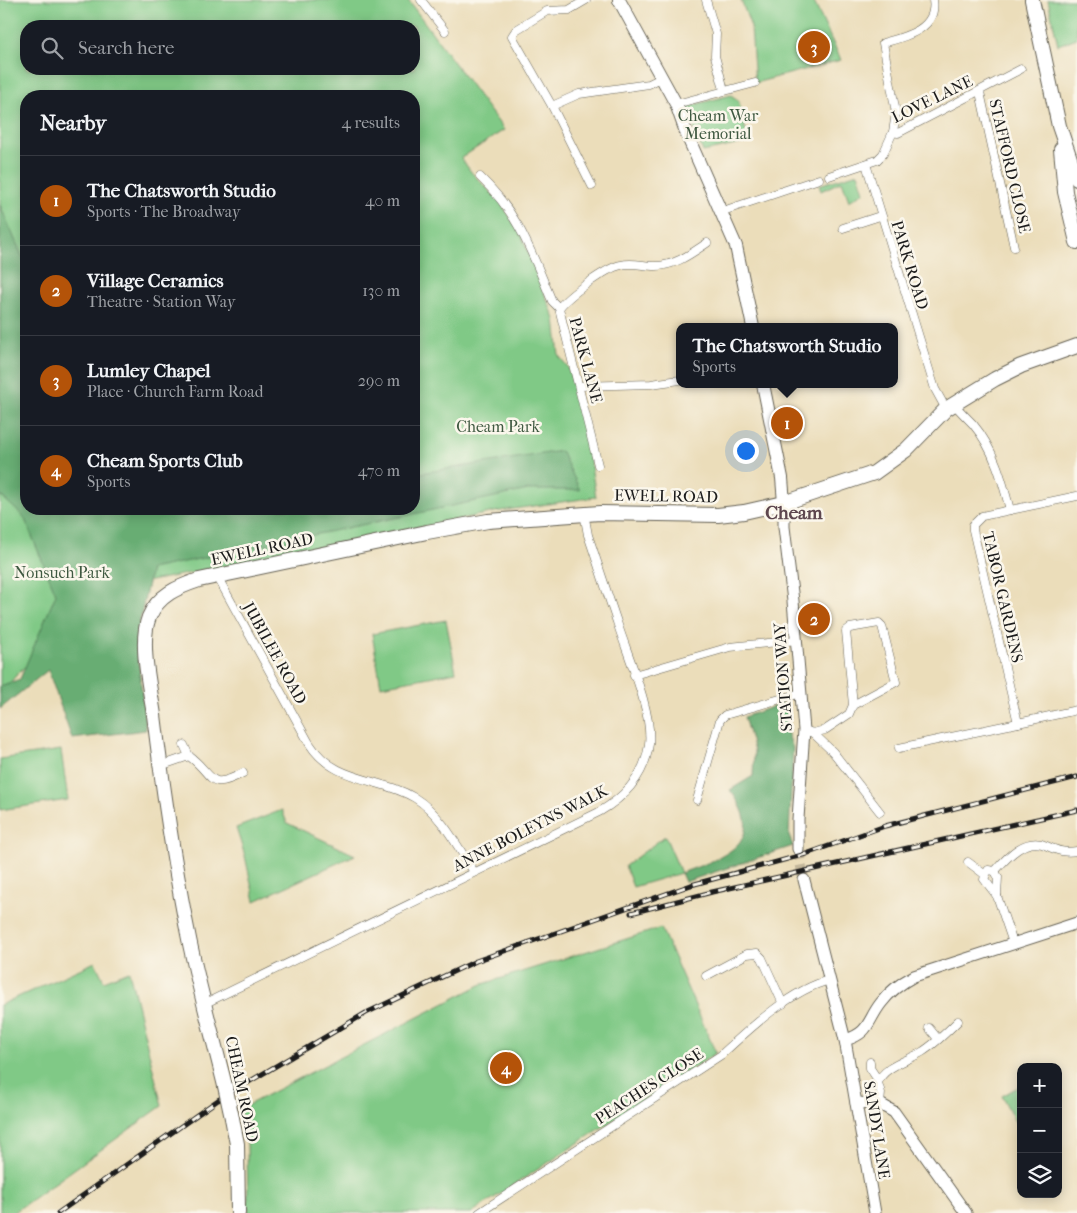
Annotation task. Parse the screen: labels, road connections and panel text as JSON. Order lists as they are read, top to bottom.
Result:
{
  "streets": {
    "highway": ["EWELL ROAD", "CHEAM ROAD"],
    "street": [
      "LOVE LANE",
      "STAFFORD CLOSE",
      "PARK ROAD",
      "PARK LANE",
      "TABOR GARDENS",
      "JUBILEE ROAD",
      "STATION WAY",
      "ANNE BOLEYNS WALK",
      "PEACHES CLOSE",
      "SANDY LANE"
    ]
  },
  "crossings": [
    ["LOVE LANE", "STAFFORD CLOSE"],
    ["LOVE LANE", "PARK ROAD"],
    ["PARK ROAD", "EWELL ROAD"],
    ["PARK ROAD", "TABOR GARDENS"],
    ["EWELL ROAD", "JUBILEE ROAD"],
    ["EWELL ROAD", "STATION WAY"],
    ["EWELL ROAD", "ANNE BOLEYNS WALK"],
    ["EWELL ROAD", "CHEAM ROAD"],
    ["JUBILEE ROAD", "ANNE BOLEYNS WALK"],
    ["ANNE BOLEYNS WALK", "CHEAM ROAD"]
  ],
  "districts": ["Cheam"],
  "parks": ["Cheam War Memorial", "Cheam Park", "Nonsuch Park"],
  "page": {
    "search": "Search here",
    "pins": [
      "3",
      "1",
      "2",
      "4"
    ],
    "heading": ["Nearby", "4 results"],
    "list": [
      {
        "mark": "1",
        "name": "The Chatsworth Studio",
        "note": "Sports · The Broadway",
        "value": "40 m"
      },
      {
        "mark": "2",
        "name": "Village Ceramics",
        "note": "Theatre · Station Way",
        "value": "130 m"
      },
      {
        "mark": "3",
        "name": "Lumley Chapel",
        "note": "Place · Church Farm Road",
        "value": "290 m"
      },
      {
        "mark": "4",
        "name": "Cheam Sports Club",
        "note": "Sports",
        "value": "470 m"
      }
    ],
    "popup": ["The Chatsworth Studio", "Sports"],
    "map_buttons": ["+", "−"]
  }
}
